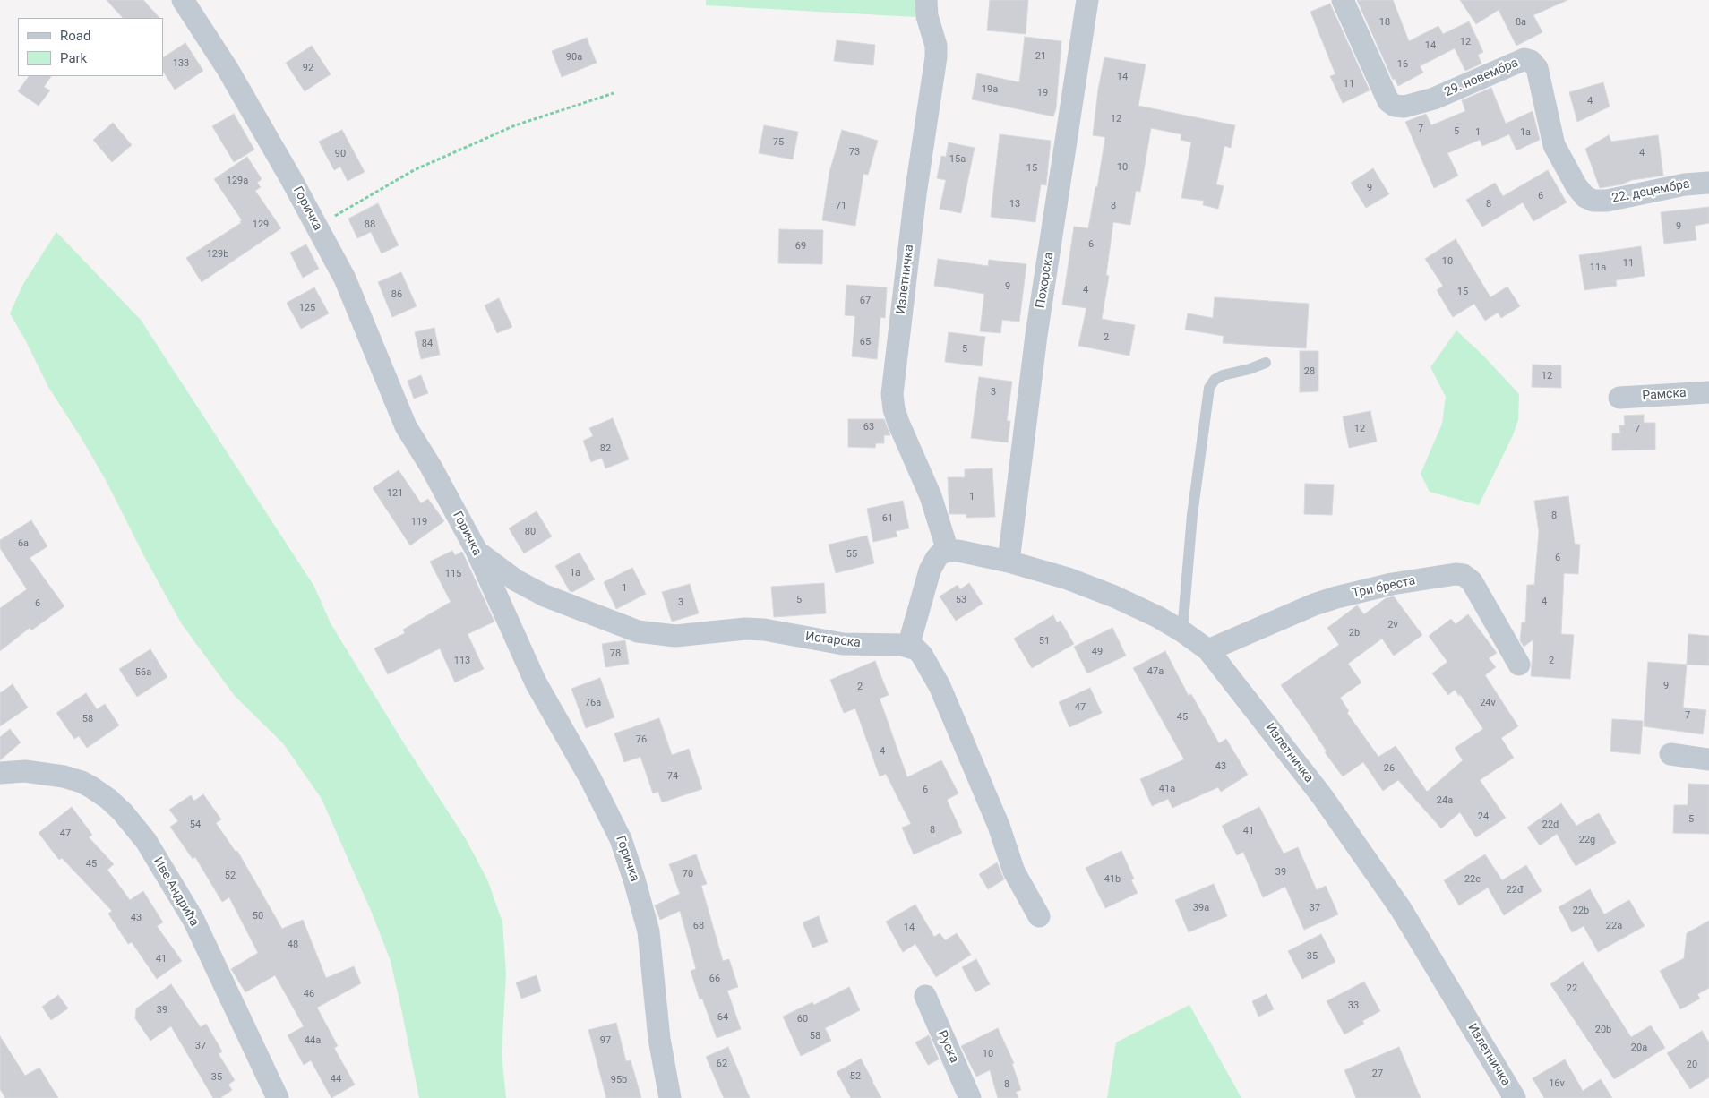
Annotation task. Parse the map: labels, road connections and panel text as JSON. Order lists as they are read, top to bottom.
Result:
{
  "streets": {
    "street": [
      "29. новембра",
      "22. децембра",
      "Горичка",
      "Излетничка",
      "Похорска",
      "Рамска",
      "Три бреста",
      "Истарска",
      "Иве Андрића",
      "Руска"
    ]
  },
  "crossings": [
    ["29. новембра", "22. децембра"],
    ["Горичка", "Истарска"],
    ["Излетничка", "Похорска"],
    ["Излетничка", "Три бреста"]
  ],
  "house_numbers": [
    "18",
    "8a",
    "12",
    "14",
    "21",
    "90a",
    "133",
    "16",
    "92",
    "14",
    "11",
    "19a",
    "19",
    "4",
    "12",
    "7",
    "5",
    "1",
    "1a",
    "75",
    "73",
    "4",
    "90",
    "15a",
    "10",
    "15",
    "129a",
    "9",
    "6",
    "13",
    "8",
    "71",
    "8",
    "129",
    "88",
    "9",
    "6",
    "69",
    "129b",
    "10",
    "11",
    "11a",
    "9",
    "4",
    "15",
    "86",
    "67",
    "125",
    "2",
    "65",
    "84",
    "5",
    "28",
    "12",
    "3",
    "63",
    "12",
    "7",
    "82",
    "121",
    "1",
    "8",
    "61",
    "119",
    "80",
    "6a",
    "55",
    "6",
    "1a",
    "115",
    "1",
    "5",
    "53",
    "4",
    "3",
    "6",
    "2v",
    "2b",
    "51",
    "49",
    "78",
    "113",
    "2",
    "47a",
    "56a",
    "9",
    "2",
    "76a",
    "24v",
    "47",
    "7",
    "45",
    "58",
    "76",
    "4",
    "43",
    "26",
    "74",
    "41a",
    "6",
    "24a",
    "24",
    "5",
    "54",
    "22d",
    "8",
    "41",
    "47",
    "22g",
    "45",
    "39",
    "70",
    "52",
    "41b",
    "22e",
    "22đ",
    "39a",
    "37",
    "22b",
    "50",
    "43",
    "68",
    "22a",
    "14",
    "48",
    "35",
    "41",
    "66",
    "22",
    "46",
    "33",
    "39",
    "64",
    "60",
    "20b",
    "58",
    "44a",
    "97",
    "37",
    "20a",
    "10",
    "62",
    "20",
    "27",
    "52",
    "35",
    "44",
    "95b",
    "16v",
    "8"
  ],
  "legend": ["Road", "Park"]
}
